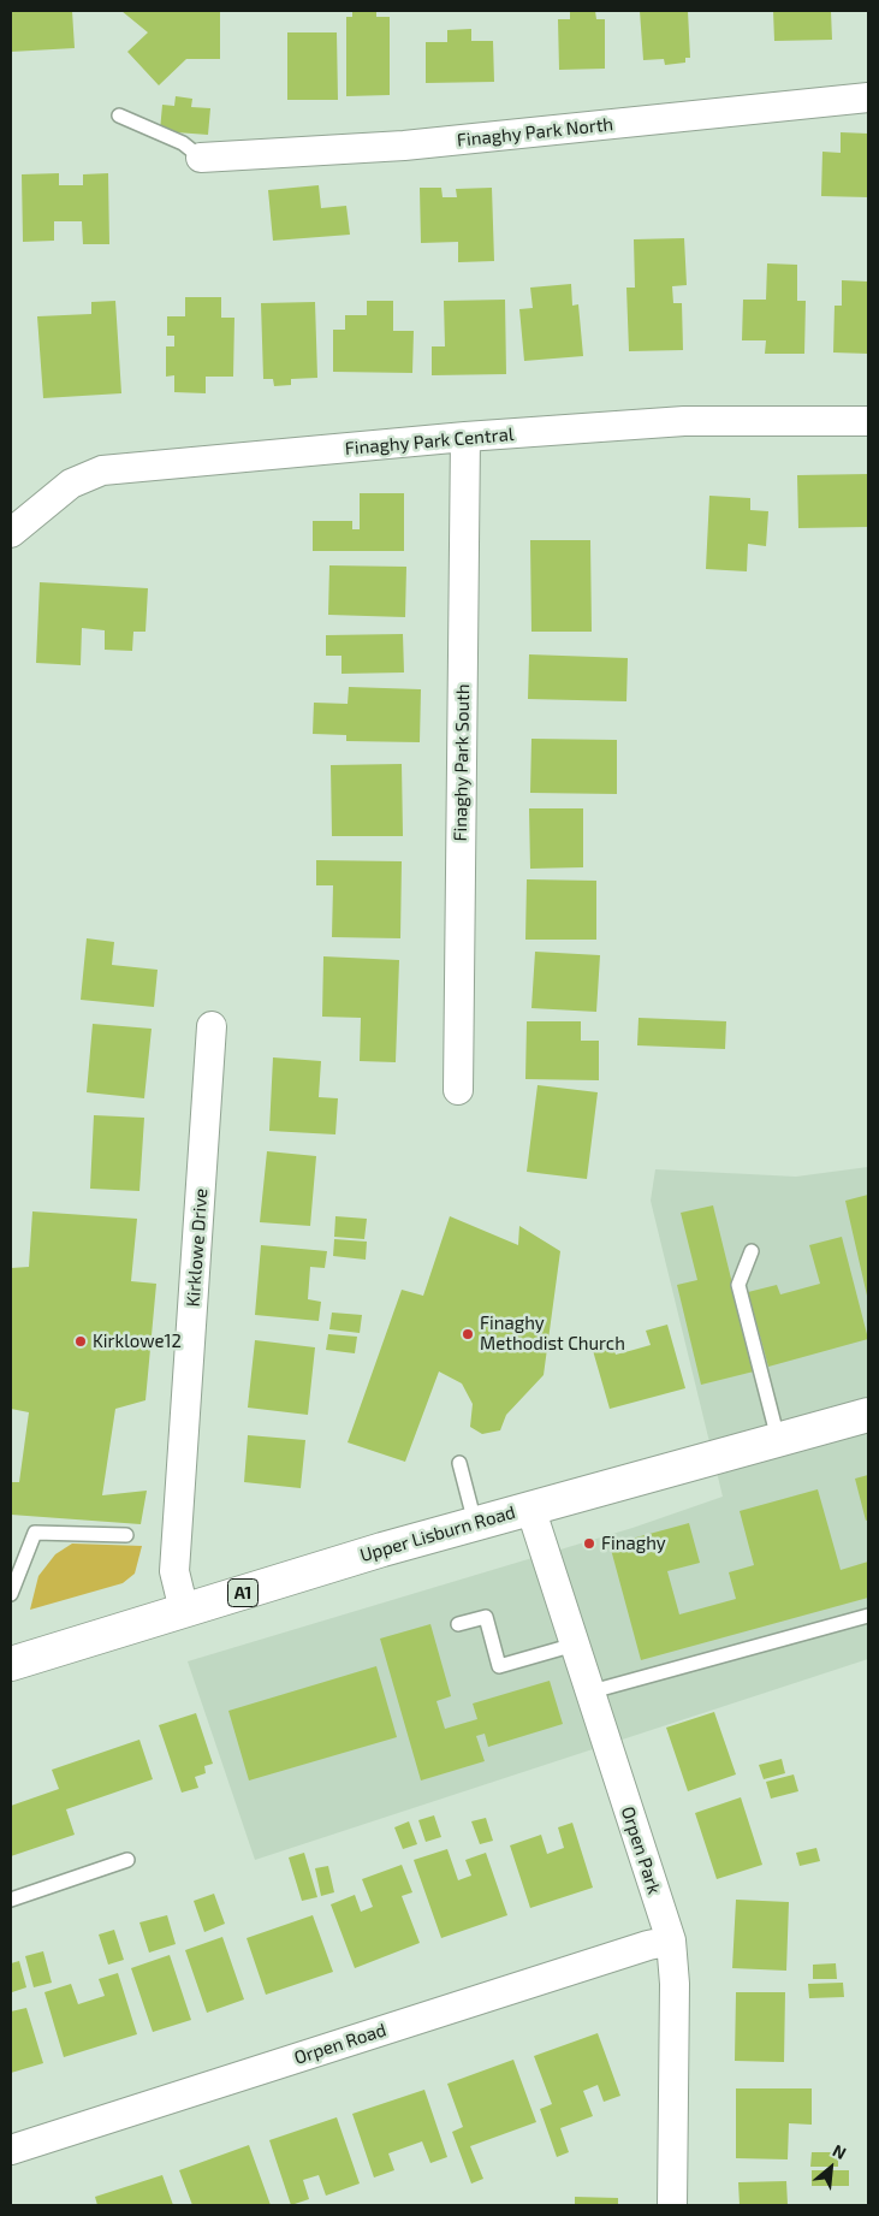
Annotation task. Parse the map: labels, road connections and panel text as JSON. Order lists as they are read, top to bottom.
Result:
{
  "streets": {
    "main road": ["Upper Lisburn Road", "A1"],
    "street": [
      "Finaghy Park North",
      "Finaghy Park Central",
      "Finaghy Park South",
      "Kirklowe Drive",
      "Orpen Park",
      "Orpen Road"
    ]
  },
  "crossings": [
    ["Finaghy Park Central", "Finaghy Park South"],
    ["Kirklowe Drive", "Upper Lisburn Road"],
    ["Upper Lisburn Road", "Orpen Park"],
    ["Orpen Park", "Orpen Road"]
  ],
  "places": ["Finaghy Methodist Church", "Kirklowe12", "Finaghy"],
  "north": "top right"
}
